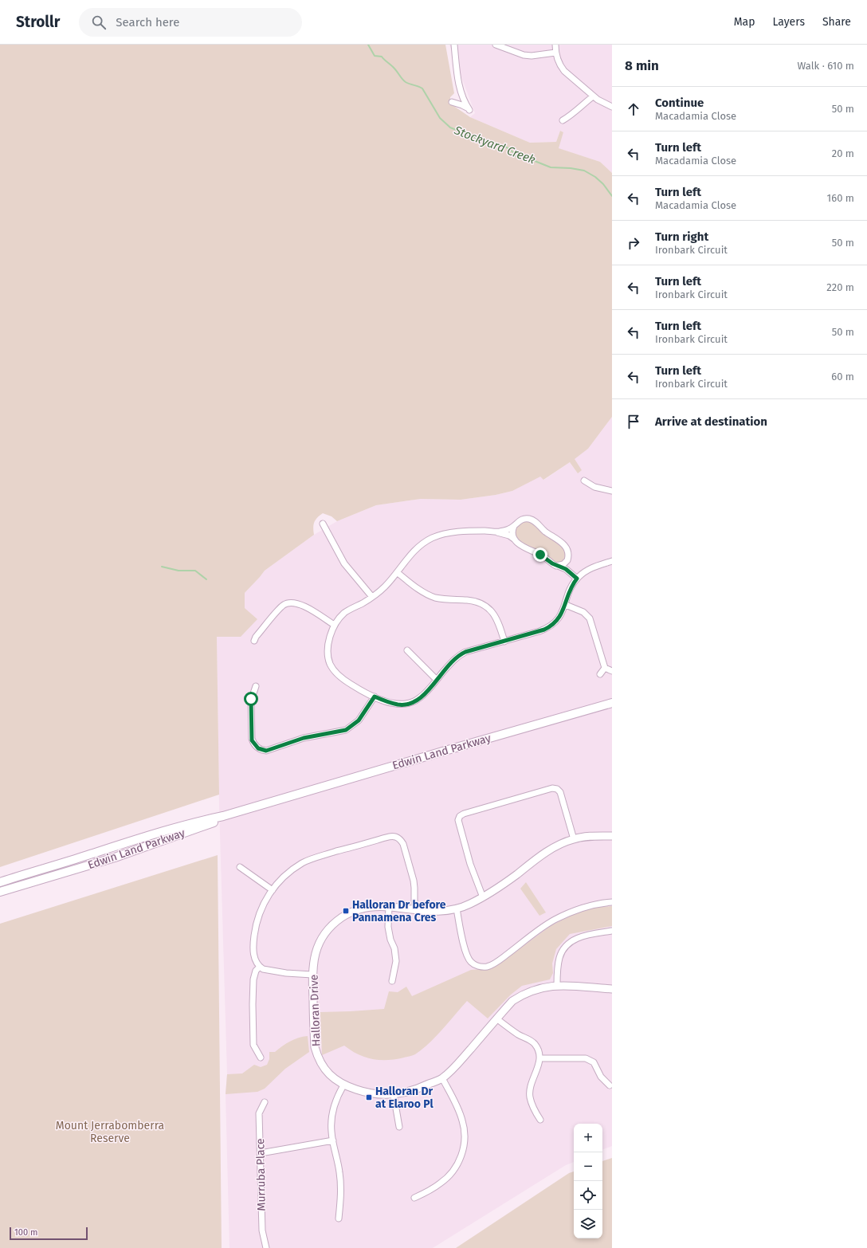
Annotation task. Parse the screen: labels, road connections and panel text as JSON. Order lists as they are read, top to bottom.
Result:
{
  "streets": {
    "main road": ["Edwin Land Parkway"],
    "street": ["Halloran Drive", "Murruba Place"]
  },
  "water": ["Stockyard Creek"],
  "parks": ["Mount Jerrabomberra Reserve"],
  "places": {
    "transit": ["Halloran Dr before Pannamena Cres", "Halloran Dr at Elaroo Pl"]
  },
  "scale_bar": "100 m",
  "page": {
    "header": "Strollr",
    "search": "Search here",
    "nav": ["Map", "Layers", "Share"],
    "heading": ["8 min", "Walk · 610 m"],
    "list": [
      ["Continue", "Macadamia Close", "50 m"],
      ["Turn left", "Macadamia Close", "20 m"],
      ["Turn left", "Macadamia Close", "160 m"],
      ["Turn right", "Ironbark Circuit", "50 m"],
      ["Turn left", "Ironbark Circuit", "220 m"],
      ["Turn left", "Ironbark Circuit", "50 m"],
      ["Turn left", "Ironbark Circuit", "60 m"],
      "Arrive at destination"
    ],
    "map_buttons": ["+", "−"],
    "scale": "100 m"
  }
}
